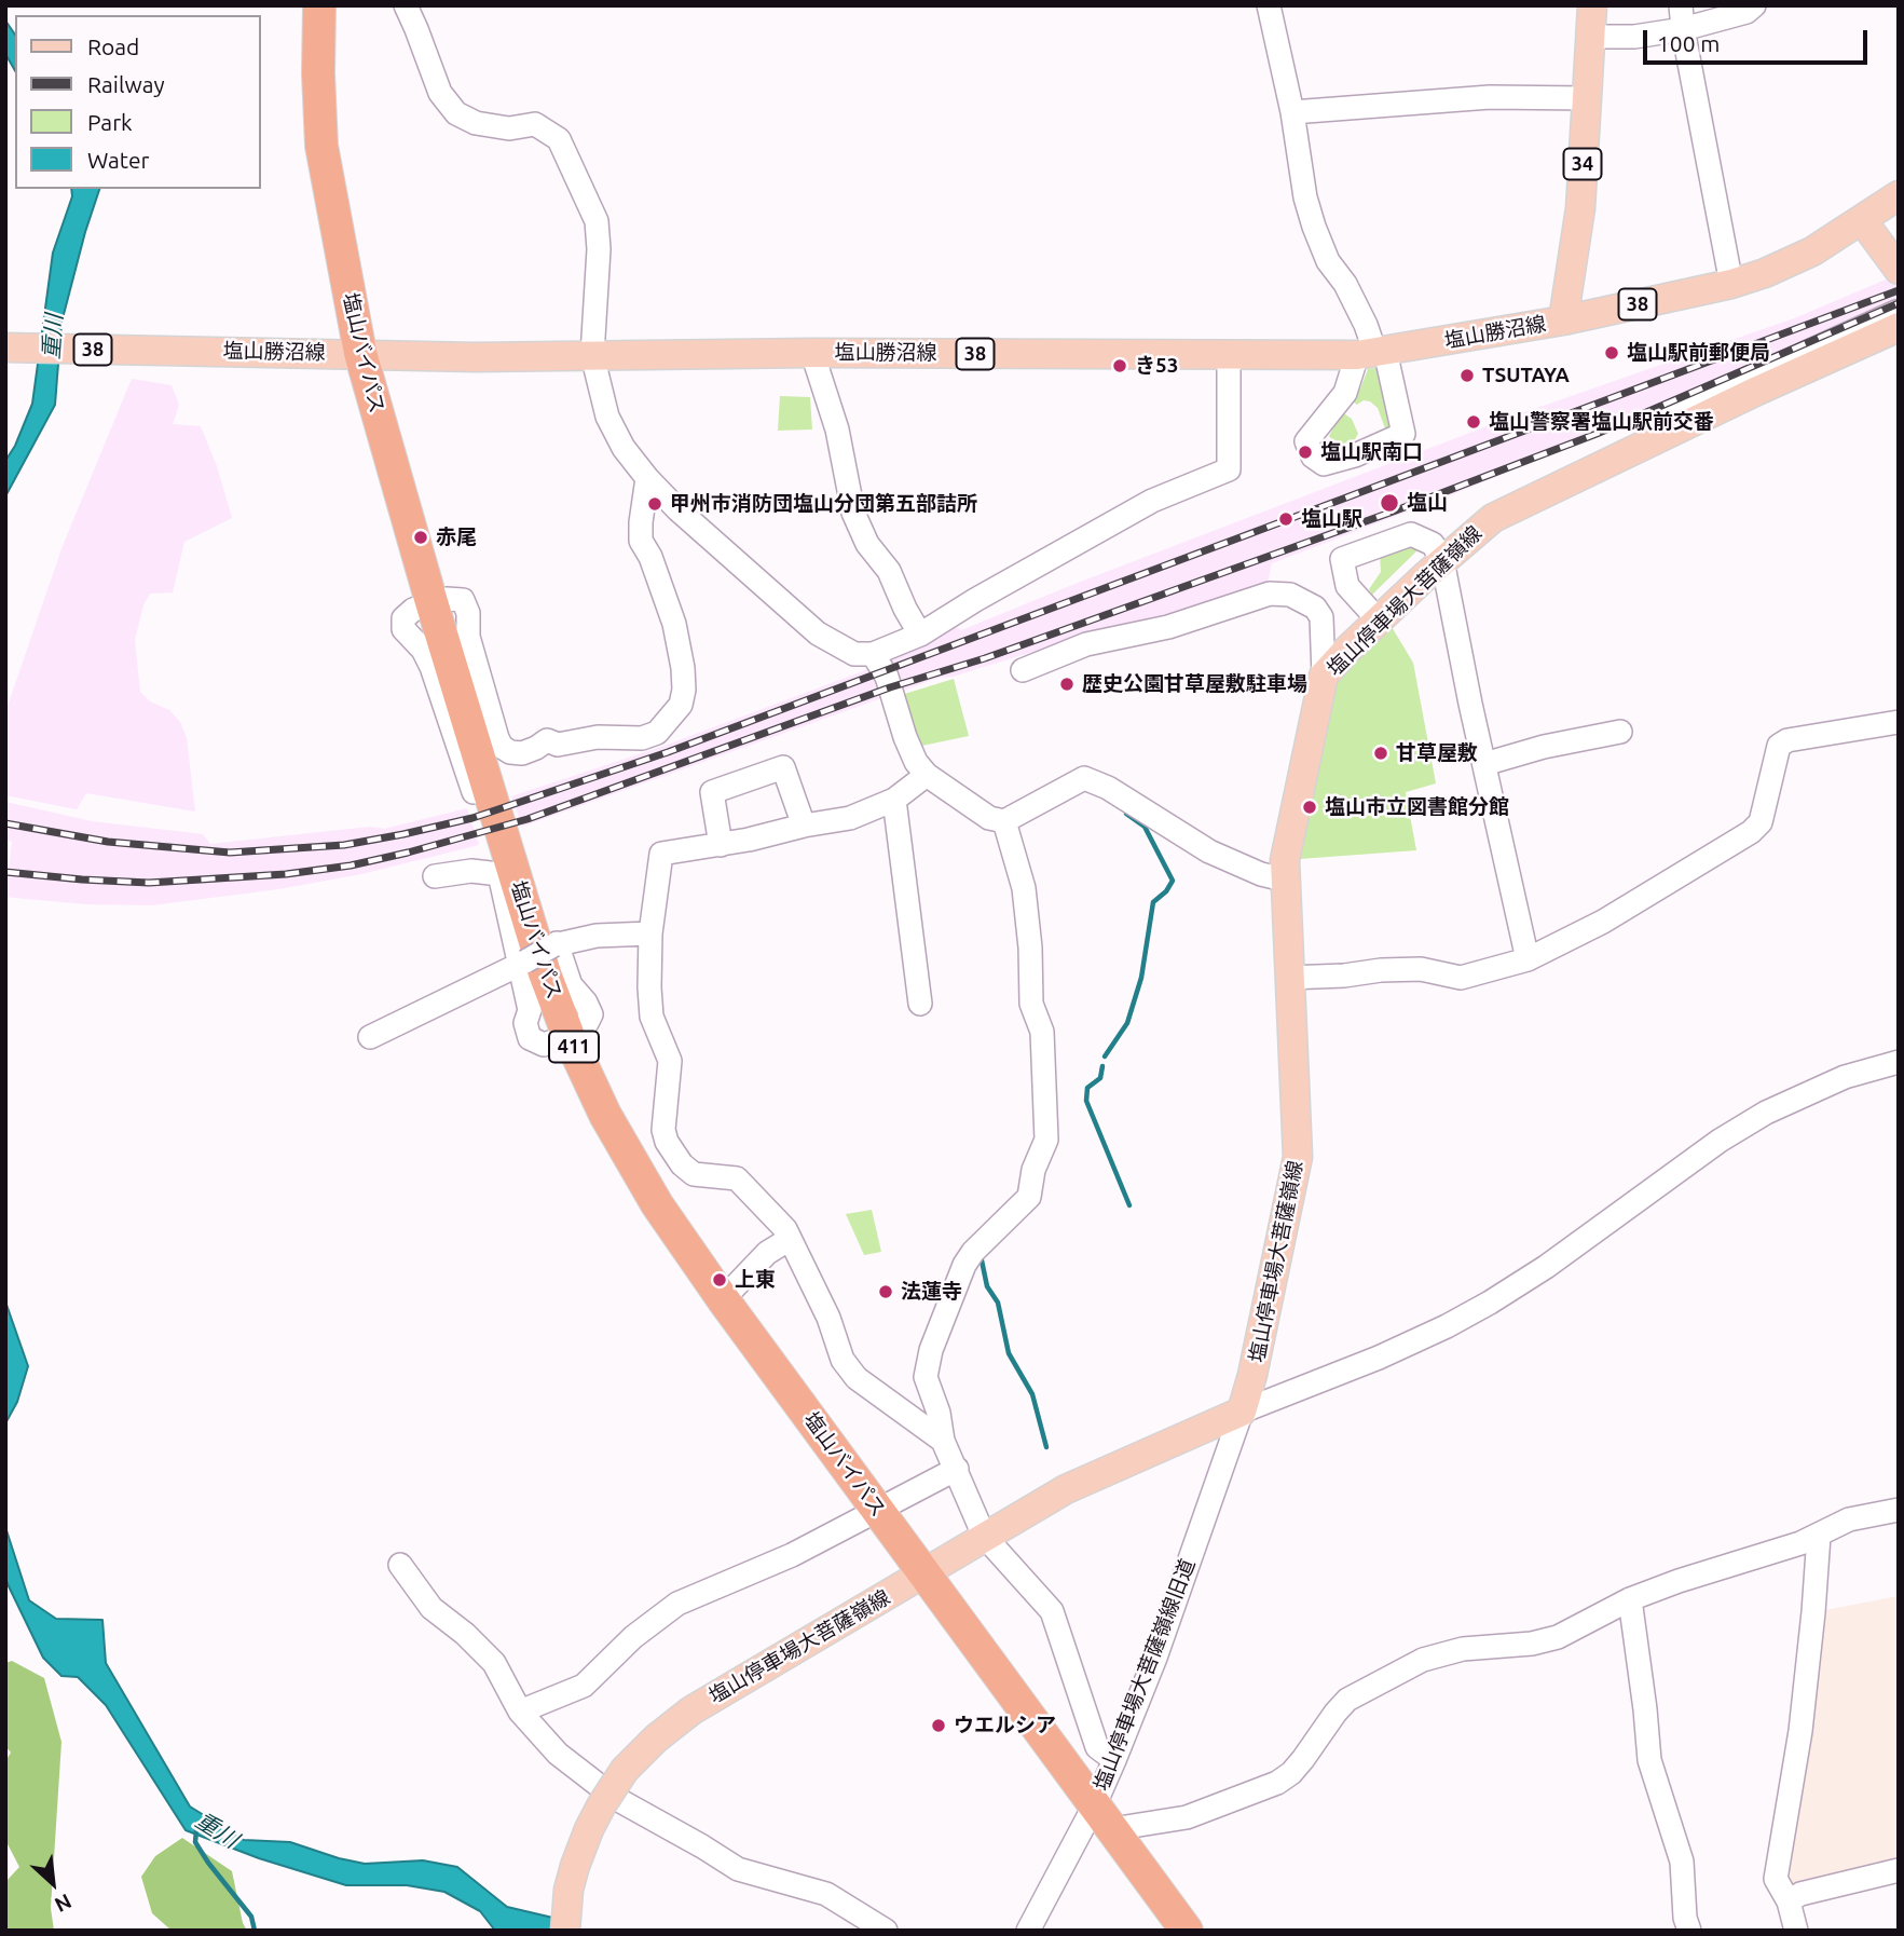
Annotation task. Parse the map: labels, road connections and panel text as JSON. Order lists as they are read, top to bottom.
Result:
{
  "streets": {
    "highway": ["塩山バイパス", "411"],
    "main road": [
      "34",
      "38",
      "塩山勝沼線",
      "塩山停車場大菩薩嶺線"
    ],
    "street": ["塩山停車場大菩薩嶺線旧道"]
  },
  "crossings": [
    ["34", "塩山勝沼線"],
    ["塩山勝沼線", "塩山バイパス"],
    ["塩山バイパス", "塩山停車場大菩薩嶺線"],
    ["塩山バイパス", "塩山停車場大菩薩嶺線旧道"],
    ["塩山停車場大菩薩嶺線", "塩山停車場大菩薩嶺線旧道"]
  ],
  "water": ["重川"],
  "places": [
    "塩山駅前郵便局",
    "き53",
    "TSUTAYA",
    "塩山警察署塩山駅前交番",
    "塩山駅南口",
    "塩山",
    "甲州市消防団塩山分団第五部詰所",
    "塩山駅",
    "赤尾",
    "歴史公園甘草屋敷駐車場",
    "甘草屋敷",
    "塩山市立図書館分館",
    "上東",
    "法蓮寺",
    "ウエルシア"
  ],
  "legend": [
    "Road",
    "Railway",
    "Park",
    "Water"
  ],
  "scale_bar": "100 m",
  "north": "bottom right"
}
